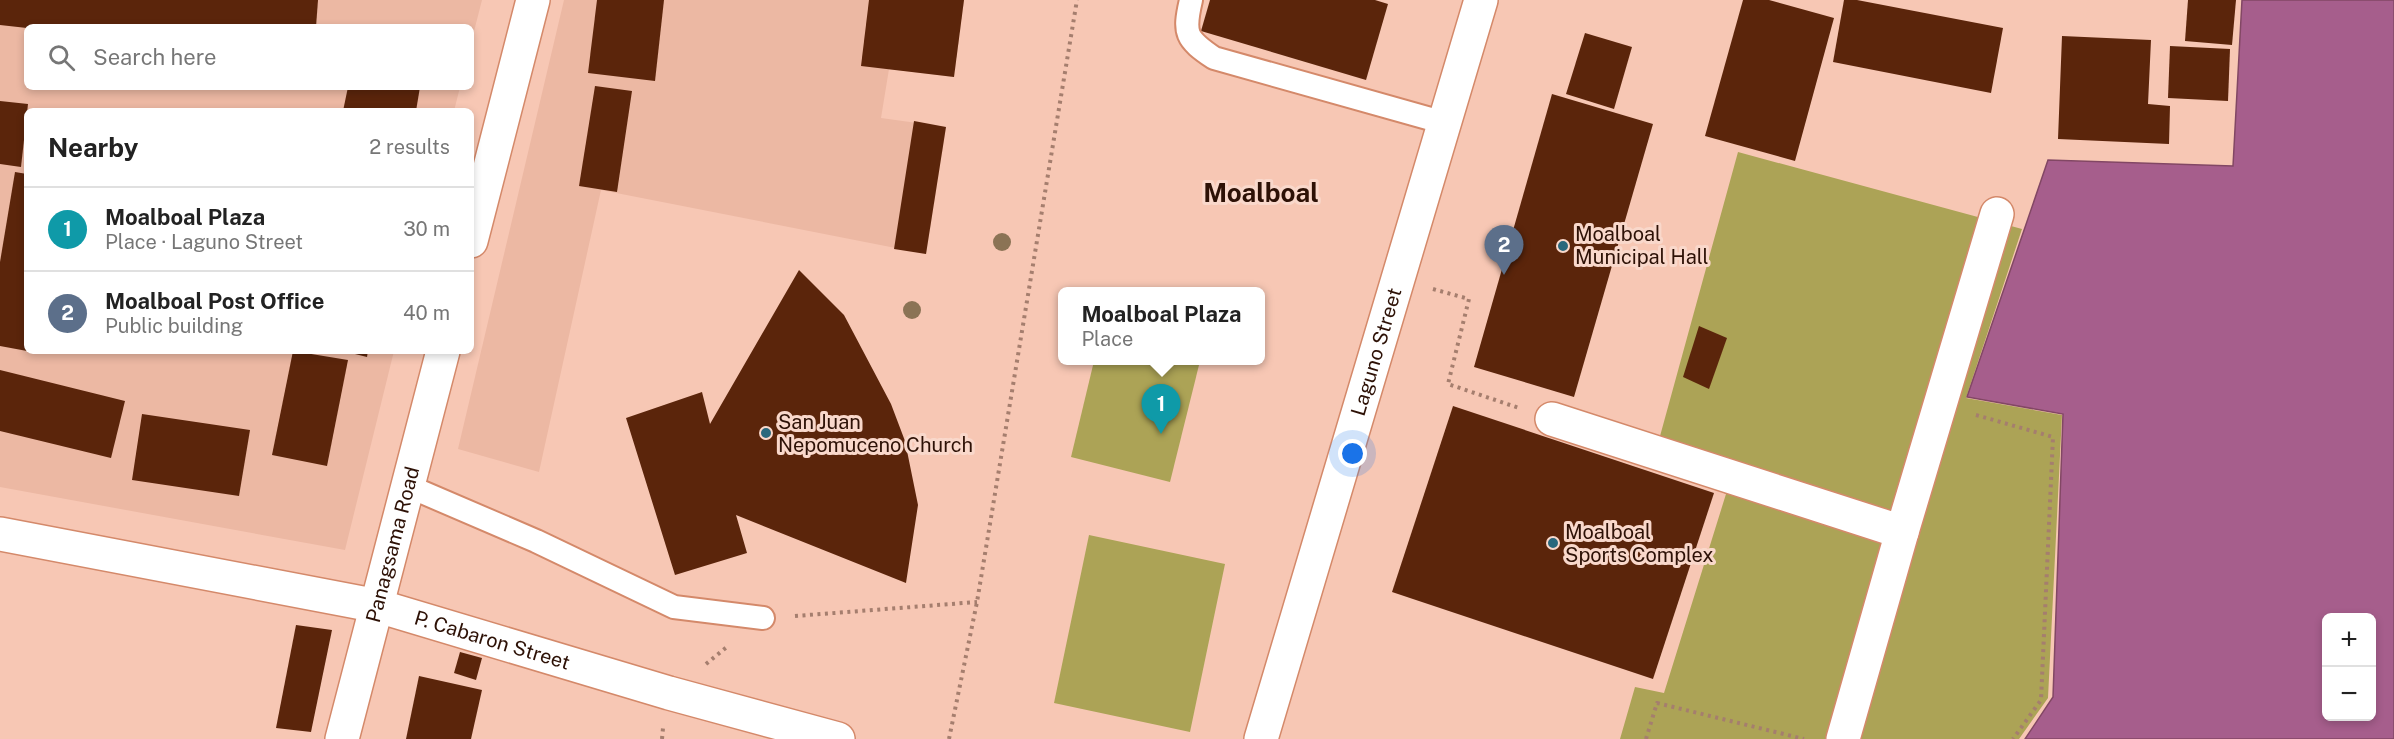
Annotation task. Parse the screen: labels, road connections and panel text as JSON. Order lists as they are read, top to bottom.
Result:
{
  "streets": {
    "street": ["Laguno Street", "Panagsama Road", "P. Cabaron Street"]
  },
  "crossings": [
    ["Panagsama Road", "P. Cabaron Street"]
  ],
  "districts": ["Moalboal"],
  "places": ["Moalboal Municipal Hall", "San Juan Nepomuceno Church", "Moalboal Sports Complex"],
  "page": {
    "search": "Search here",
    "heading": ["Nearby", "2 results"],
    "list": [
      {
        "mark": "1",
        "name": "Moalboal Plaza",
        "note": "Place · Laguno Street",
        "value": "30 m"
      },
      {
        "mark": "2",
        "name": "Moalboal Post Office",
        "note": "Public building",
        "value": "40 m"
      }
    ],
    "pins": ["2", "1"],
    "popup": ["Moalboal Plaza", "Place"],
    "map_buttons": ["+", "−"]
  }
}
